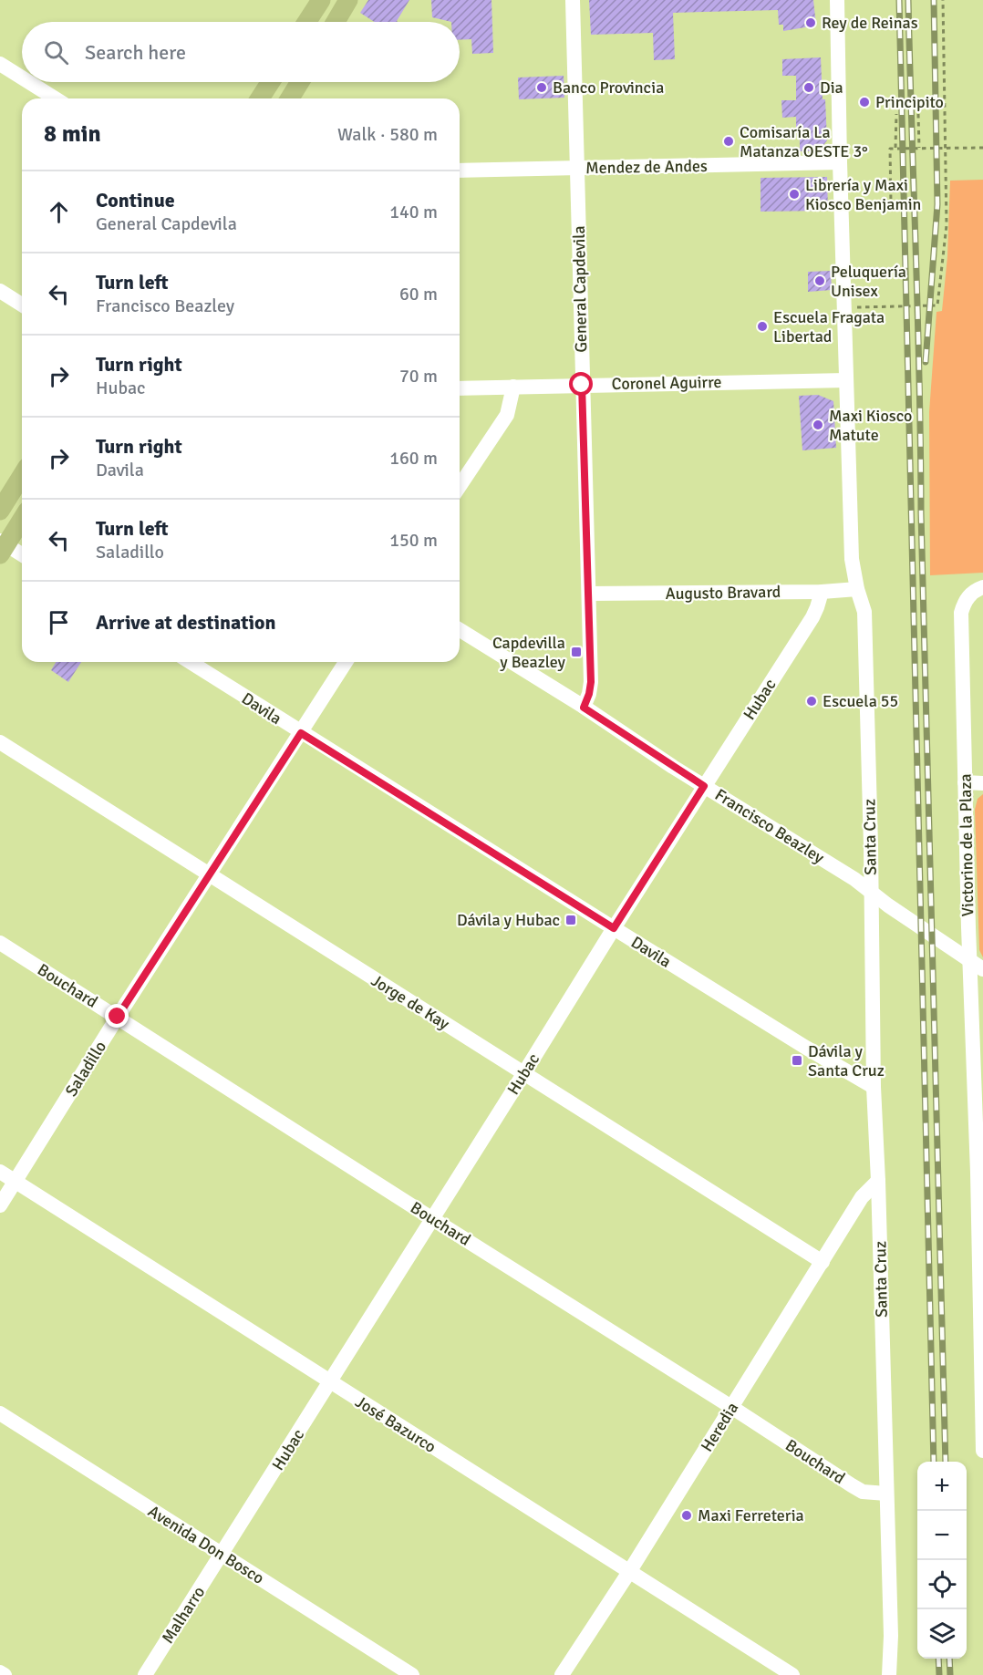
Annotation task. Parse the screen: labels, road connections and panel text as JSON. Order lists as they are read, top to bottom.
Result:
{
  "streets": {
    "street": [
      "Mendez de Andes",
      "General Capdevila",
      "Coronel Aguirre",
      "Augusto Bravard",
      "Hubac",
      "Davila",
      "Francisco Beazley",
      "Santa Cruz",
      "Victorino de la Plaza",
      "Bouchard",
      "Jorge de Kay",
      "Saladillo",
      "José Bazurco",
      "Heredia",
      "Avenida Don Bosco",
      "Malharro"
    ]
  },
  "crossings": [
    ["Mendez de Andes", "General Capdevila"],
    ["Mendez de Andes", "Santa Cruz"],
    ["General Capdevila", "Coronel Aguirre"],
    ["General Capdevila", "Augusto Bravard"],
    ["General Capdevila", "Francisco Beazley"],
    ["Coronel Aguirre", "Santa Cruz"],
    ["Augusto Bravard", "Hubac"],
    ["Augusto Bravard", "Santa Cruz"],
    ["Hubac", "Davila"],
    ["Hubac", "Francisco Beazley"],
    ["Hubac", "Bouchard"],
    ["Hubac", "Jorge de Kay"],
    ["Hubac", "José Bazurco"],
    ["Hubac", "Avenida Don Bosco"],
    ["Hubac", "Malharro"],
    ["Davila", "Santa Cruz"],
    ["Davila", "Saladillo"],
    ["Francisco Beazley", "Santa Cruz"],
    ["Francisco Beazley", "Victorino de la Plaza"],
    ["Santa Cruz", "Bouchard"],
    ["Santa Cruz", "Heredia"],
    ["Bouchard", "Saladillo"],
    ["Bouchard", "Heredia"],
    ["Jorge de Kay", "Saladillo"],
    ["Jorge de Kay", "Heredia"],
    ["Saladillo", "José Bazurco"],
    ["José Bazurco", "Heredia"],
    ["Avenida Don Bosco", "Malharro"]
  ],
  "places": {
    "other": [
      "Rey de Reinas",
      "Banco Provincia",
      "Dia",
      "Principito",
      "Comisaría La Matanza OESTE 3°",
      "Librería y Maxi Kiosco Benjamin",
      "Peluquería Unisex",
      "Escuela Fragata Libertad",
      "Maxi Kiosco Matute",
      "Escuela 55",
      "Maxi Ferreteria"
    ],
    "transit": ["Capdevilla y Beazley", "Dávila y Hubac", "Dávila y Santa Cruz"]
  },
  "page": {
    "search": "Search here",
    "heading": ["8 min", "Walk · 580 m"],
    "list": [
      ["Continue", "General Capdevila", "140 m"],
      ["Turn left", "Francisco Beazley", "60 m"],
      ["Turn right", "Hubac", "70 m"],
      ["Turn right", "Davila", "160 m"],
      ["Turn left", "Saladillo", "150 m"],
      "Arrive at destination"
    ],
    "map_buttons": ["+", "−"]
  }
}
